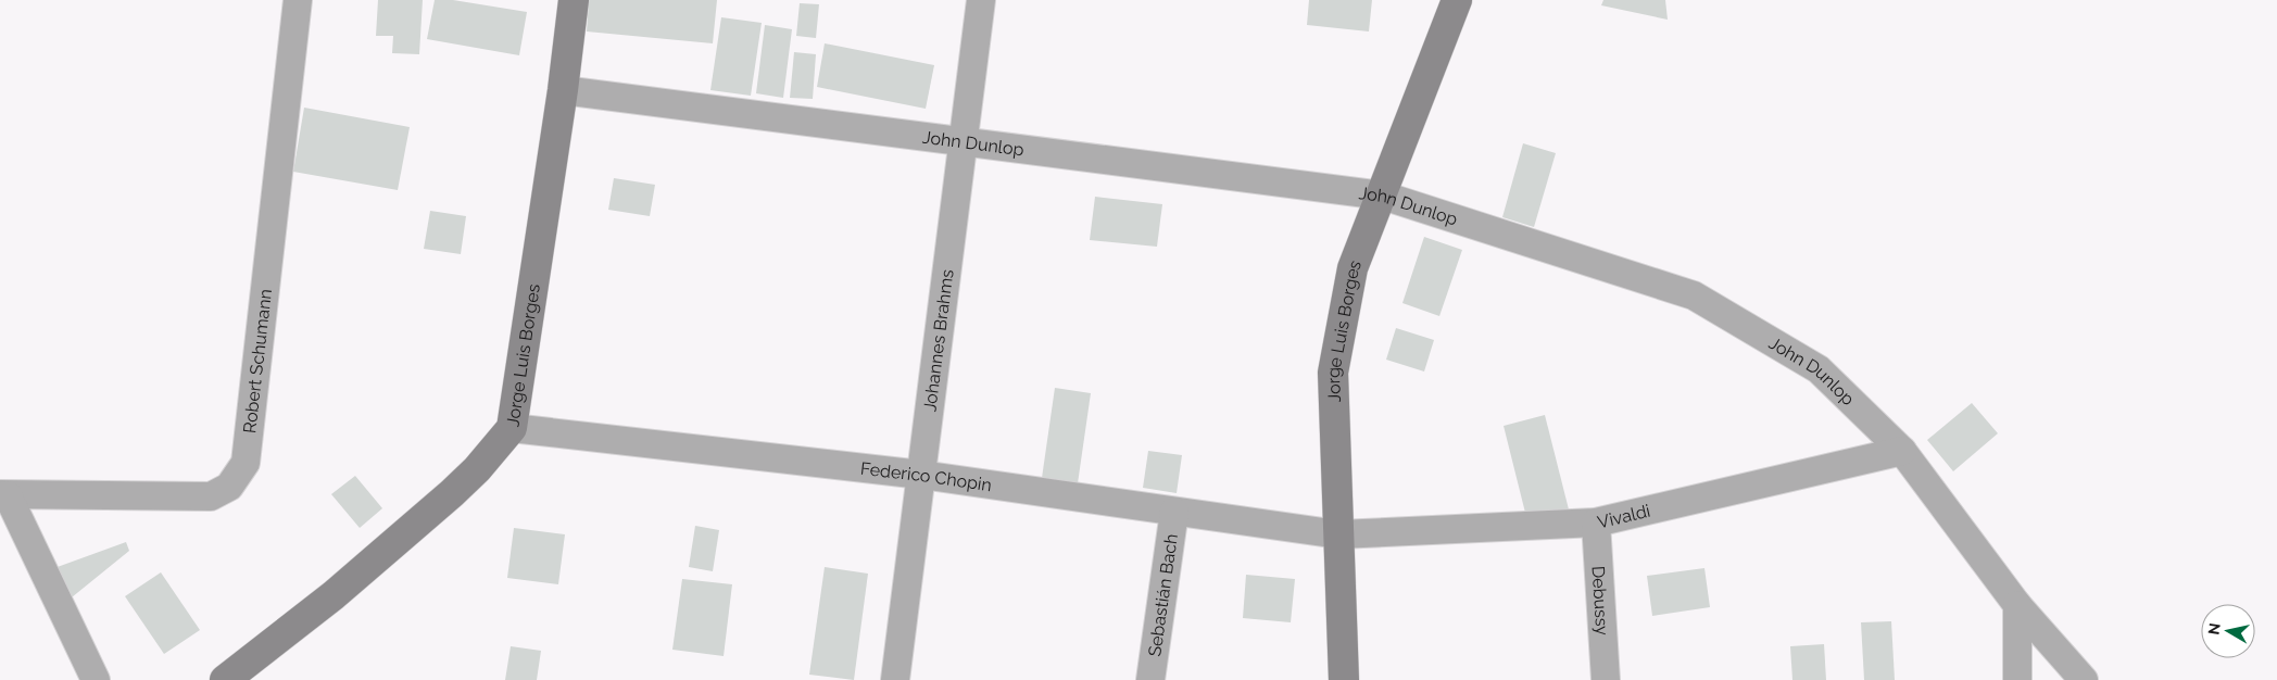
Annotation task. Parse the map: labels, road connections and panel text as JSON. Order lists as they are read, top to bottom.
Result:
{
  "streets": {
    "street": [
      "John Dunlop",
      "Jorge Luis Borges",
      "Johannes Brahms",
      "Robert Schumann",
      "Federico Chopin",
      "Vivaldi",
      "Sebastián Bach",
      "Debussy"
    ]
  },
  "crossings": [
    ["John Dunlop", "Jorge Luis Borges"],
    ["John Dunlop", "Johannes Brahms"],
    ["John Dunlop", "Vivaldi"],
    ["Jorge Luis Borges", "Federico Chopin"],
    ["Jorge Luis Borges", "Vivaldi"],
    ["Johannes Brahms", "Federico Chopin"],
    ["Federico Chopin", "Vivaldi"],
    ["Federico Chopin", "Sebastián Bach"],
    ["Vivaldi", "Debussy"]
  ],
  "north": "left"
}
